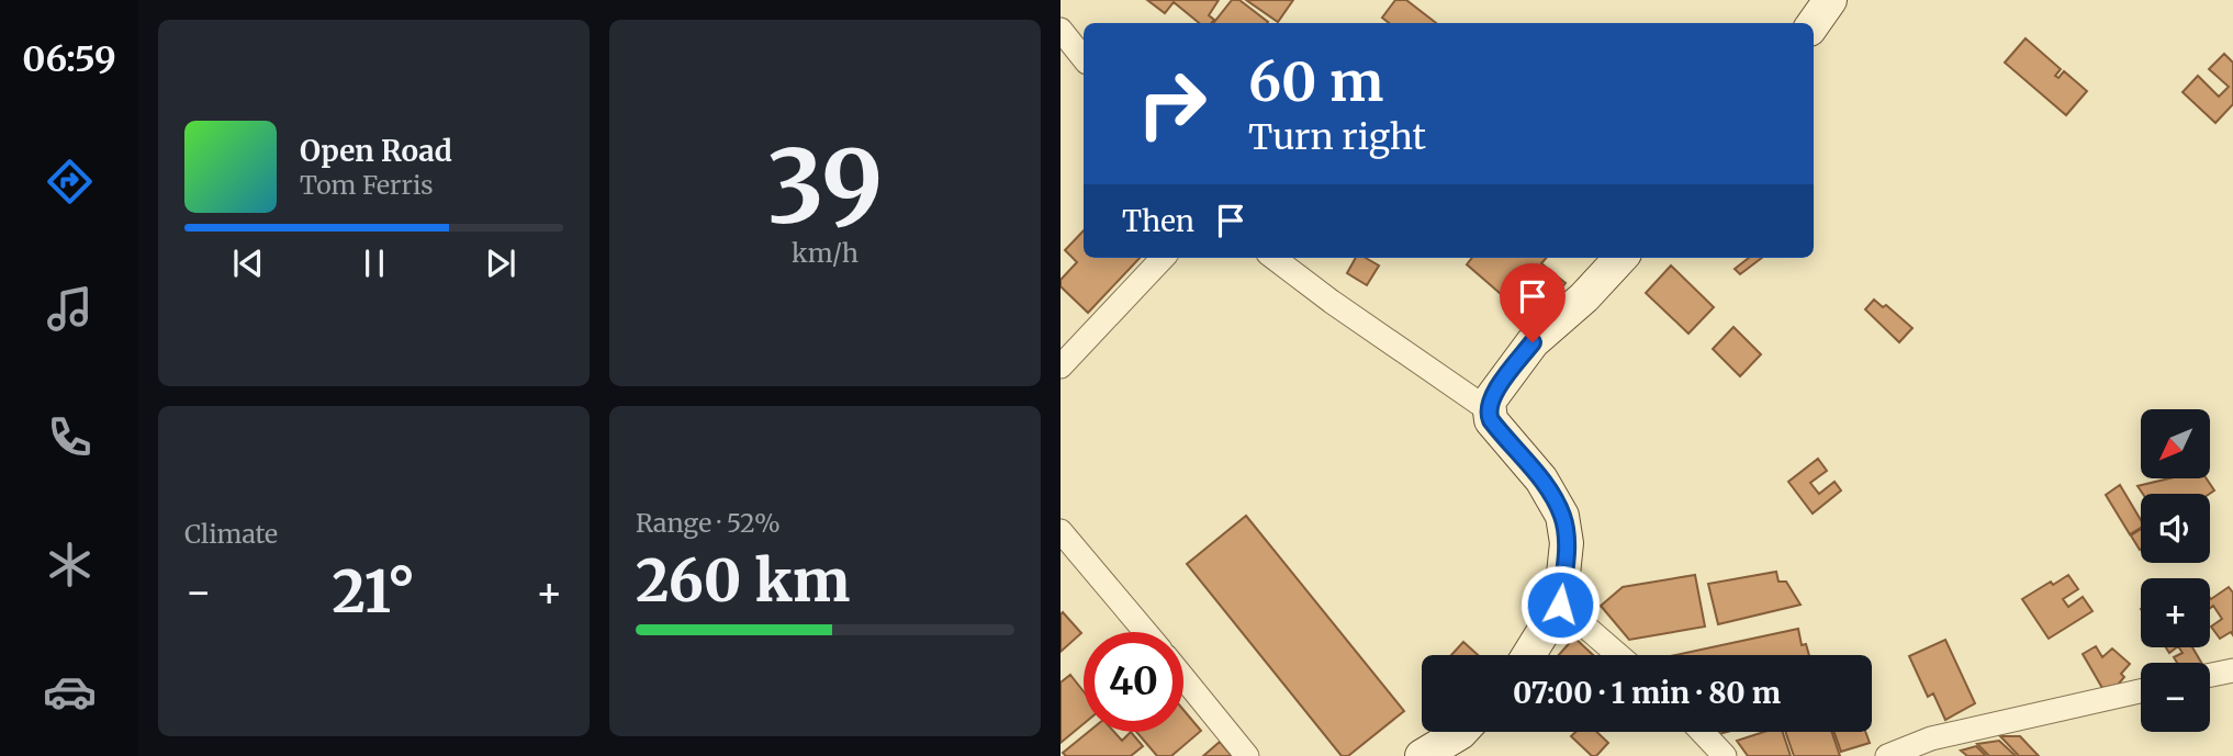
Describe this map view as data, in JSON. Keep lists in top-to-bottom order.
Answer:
{
  "north": "bottom left",
  "page": {
    "tabs": "06:59",
    "tile": [
      ["39", "km/h"],
      "Climate",
      ["Range · 52%", "260 km"]
    ],
    "turn": ["60 m", "Turn right"],
    "song": ["Open Road", "Tom Ferris"],
    "then": "Then",
    "map_buttons": ["+", "−"],
    "heat": ["−", "21°", "+"],
    "limit": "40",
    "trip": "07:00 · 1 min · 80 m"
  }
}
